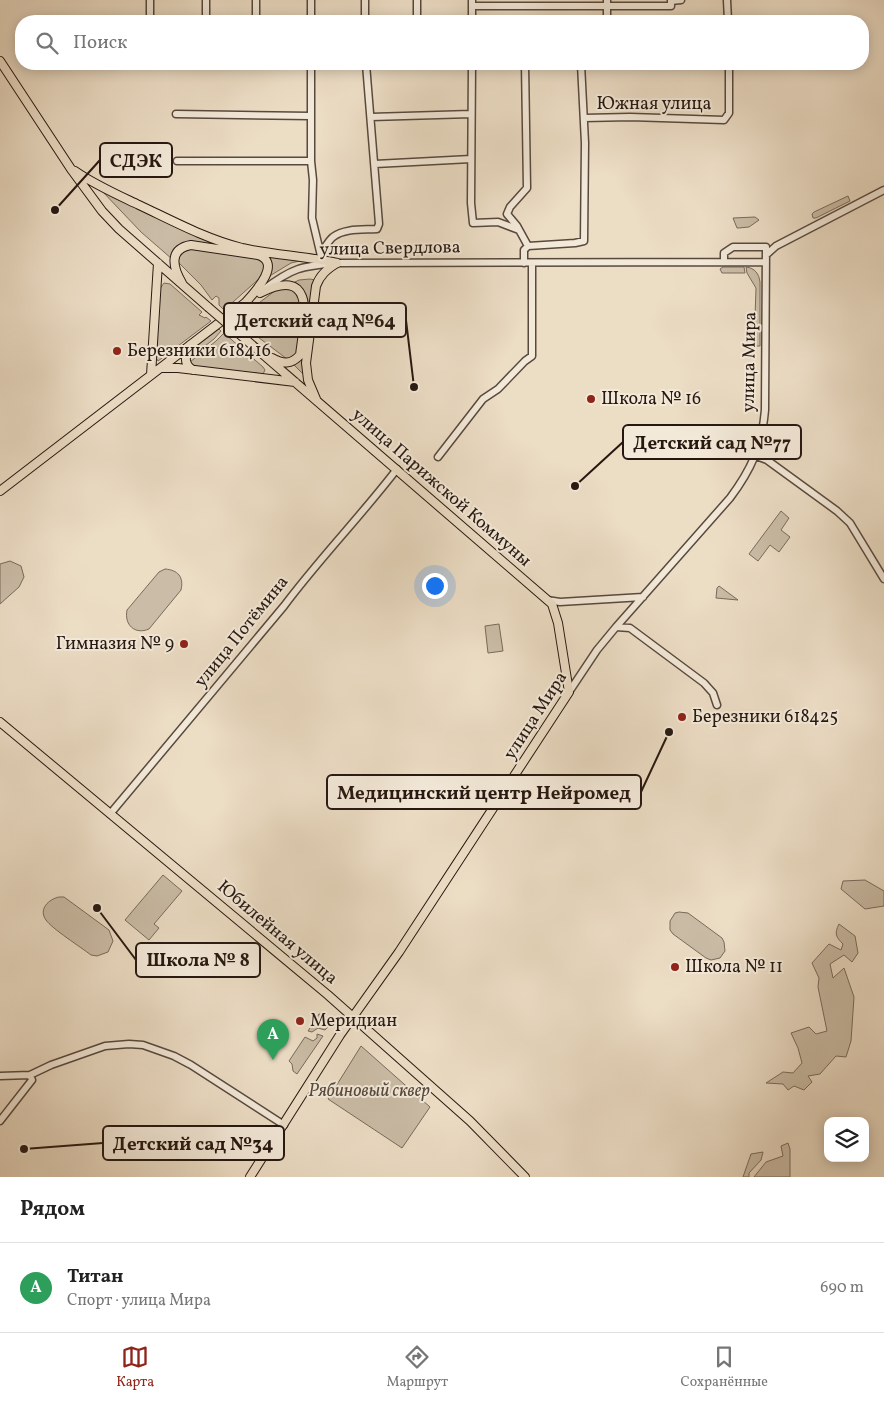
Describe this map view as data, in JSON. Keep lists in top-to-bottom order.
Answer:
{
  "streets": {
    "main road": [
      "улица Свердлова",
      "улица Мира",
      "улица Парижской Коммуны",
      "Юбилейная улица"
    ],
    "street": ["Южная улица", "улица Потёмина"]
  },
  "crossings": [
    ["улица Свердлова", "улица Мира"],
    ["улица Мира", "улица Парижской Коммуны"],
    ["улица Мира", "Юбилейная улица"],
    ["улица Парижской Коммуны", "улица Потёмина"],
    ["улица Потёмина", "Юбилейная улица"]
  ],
  "parks": ["Рябиновый сквер"],
  "places": [
    "СДЭК",
    "Березники 618416",
    "Детский сад №64",
    "Школа № 16",
    "Детский сад №77",
    "Гимназия № 9",
    "Березники 618425",
    "Медицинский центр Нейромед",
    "Школа № 8",
    "Школа № 11",
    "Меридиан",
    "Детский сад №34"
  ],
  "page": {
    "search": "Поиск",
    "pins": "A",
    "heading": "Рядом",
    "list": [
      {
        "mark": "A",
        "name": "Титан",
        "note": "Спорт · улица Мира",
        "value": "690 m"
      }
    ],
    "nav": ["Карта", "Маршрут", "Сохранённые"]
  }
}
